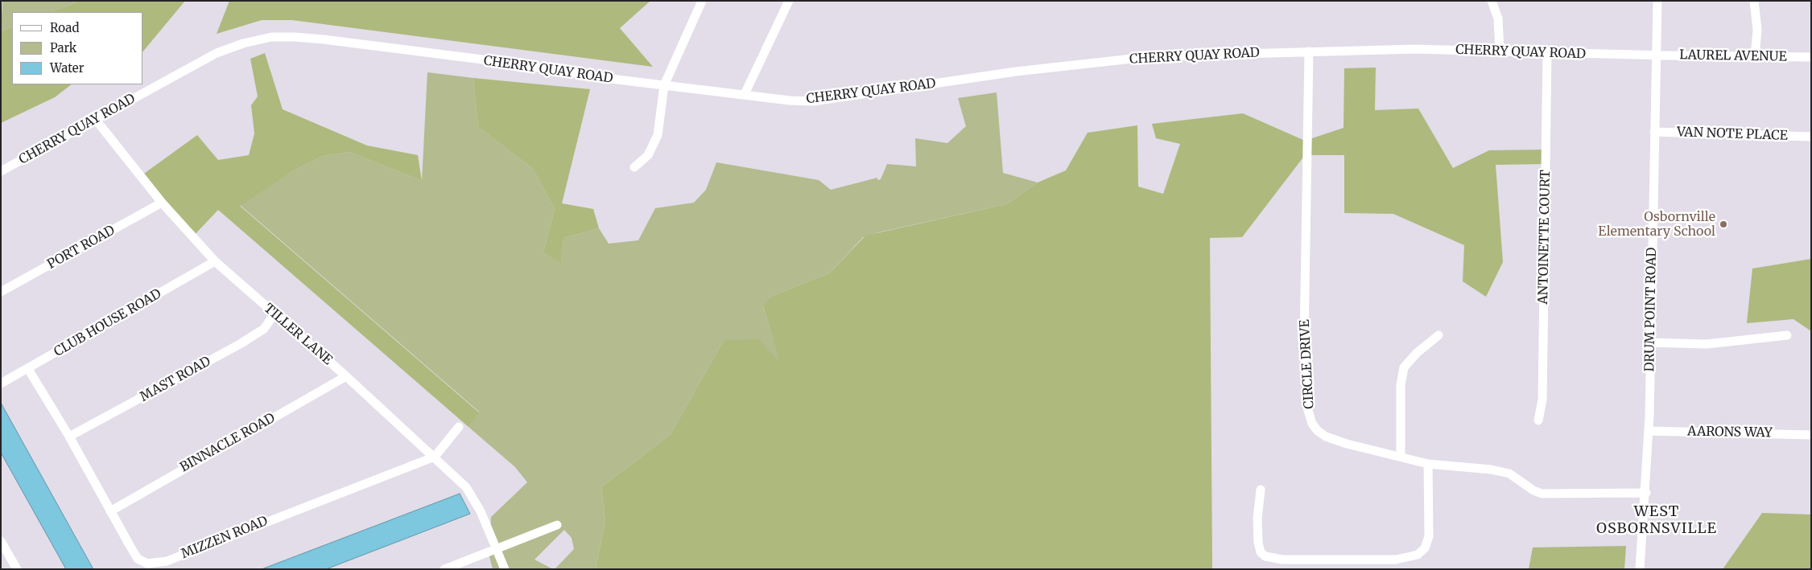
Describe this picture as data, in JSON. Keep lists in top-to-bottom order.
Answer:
{
  "streets": {
    "street": [
      "CHERRY QUAY ROAD",
      "LAUREL AVENUE",
      "VAN NOTE PLACE",
      "ANTOINETTE COURT",
      "PORT ROAD",
      "DRUM POINT ROAD",
      "CLUB HOUSE ROAD",
      "TILLER LANE",
      "CIRCLE DRIVE",
      "MAST ROAD",
      "AARONS WAY",
      "BINNACLE ROAD",
      "MIZZEN ROAD"
    ]
  },
  "crossings": [
    ["CHERRY QUAY ROAD", "LAUREL AVENUE"],
    ["CHERRY QUAY ROAD", "ANTOINETTE COURT"],
    ["CHERRY QUAY ROAD", "DRUM POINT ROAD"],
    ["CHERRY QUAY ROAD", "TILLER LANE"],
    ["CHERRY QUAY ROAD", "CIRCLE DRIVE"],
    ["LAUREL AVENUE", "DRUM POINT ROAD"],
    ["VAN NOTE PLACE", "DRUM POINT ROAD"],
    ["PORT ROAD", "TILLER LANE"],
    ["DRUM POINT ROAD", "CIRCLE DRIVE"],
    ["DRUM POINT ROAD", "AARONS WAY"],
    ["CLUB HOUSE ROAD", "TILLER LANE"],
    ["CLUB HOUSE ROAD", "MIZZEN ROAD"],
    ["TILLER LANE", "MAST ROAD"],
    ["TILLER LANE", "BINNACLE ROAD"],
    ["TILLER LANE", "MIZZEN ROAD"],
    ["MAST ROAD", "MIZZEN ROAD"],
    ["BINNACLE ROAD", "MIZZEN ROAD"]
  ],
  "districts": ["WEST OSBORNSVILLE"],
  "places": ["Osbornville Elementary School"],
  "legend": ["Road", "Park", "Water"]
}
